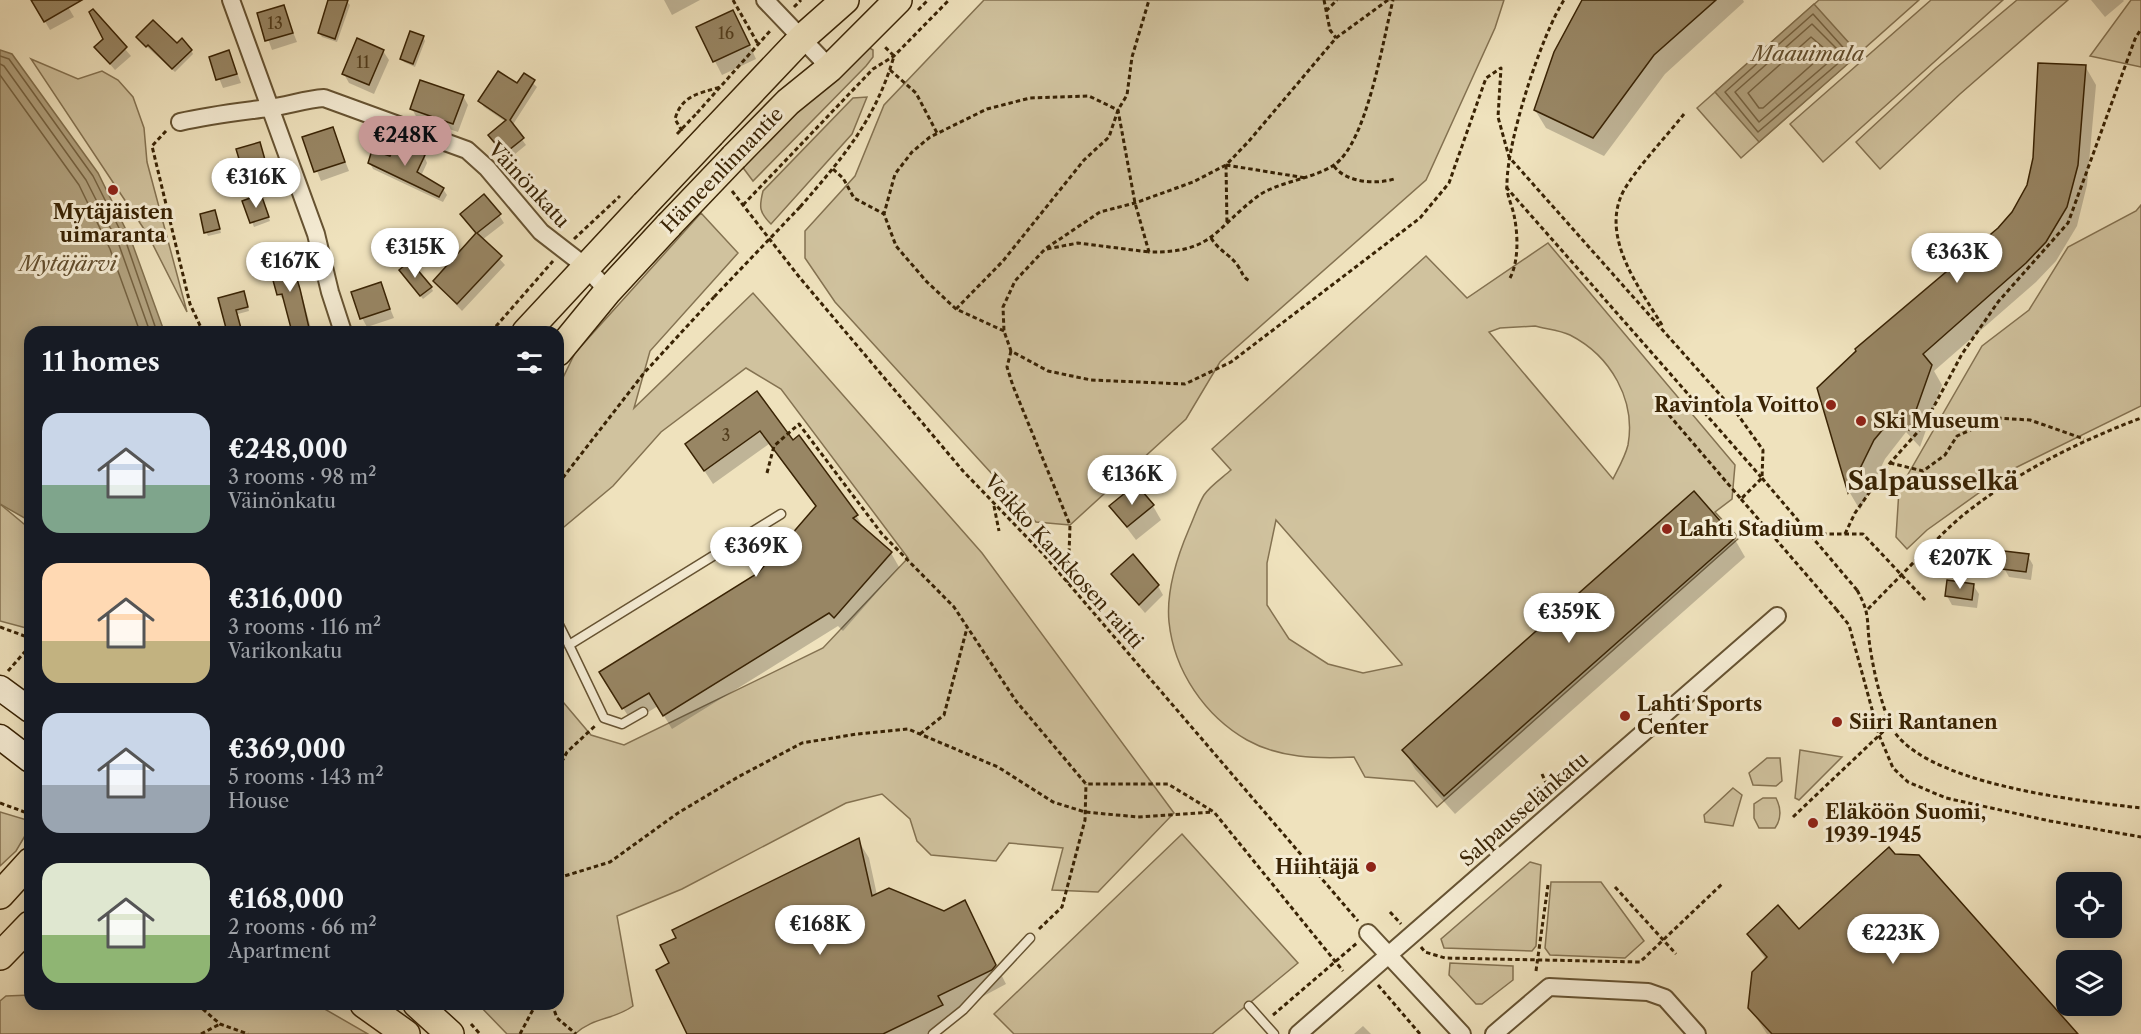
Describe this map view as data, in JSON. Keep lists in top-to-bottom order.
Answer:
{
  "streets": {
    "main road": ["Hämeenlinnantie"],
    "street": ["Väinönkatu", "Salpausselänkatu"],
    "path": ["Veikko Kankkosen raitti"]
  },
  "crossings": [
    ["Hämeenlinnantie", "Väinönkatu"],
    ["Hämeenlinnantie", "Veikko Kankkosen raitti"]
  ],
  "districts": ["Salpausselkä"],
  "water": ["Maauimala", "Mytäjärvi"],
  "places": [
    "Mytäjäisten uimaranta",
    "Ravintola Voitto",
    "Ski Museum",
    "Lahti Stadium",
    "Lahti Sports Center",
    "Siiri Rantanen",
    "Eläköön Suomi, 1939-1945",
    "Hiihtäjä"
  ],
  "house_numbers": [
    "13",
    "16",
    "11",
    "3"
  ],
  "page": {
    "price": [
      "€248K",
      "€316K",
      "€315K",
      "€363K",
      "€167K",
      "€136K",
      "€369K",
      "€207K",
      "€359K",
      "€168K",
      "€223K"
    ],
    "heading": "11 homes",
    "list": [
      {
        "name": "€248,000",
        "note": "3 rooms · 98 m² · Väinönkatu"
      },
      {
        "name": "€316,000",
        "note": "3 rooms · 116 m² · Varikonkatu"
      },
      {
        "name": "€369,000",
        "note": "5 rooms · 143 m² · House"
      },
      {
        "name": "€168,000",
        "note": "2 rooms · 66 m² · Apartment"
      }
    ]
  }
}
